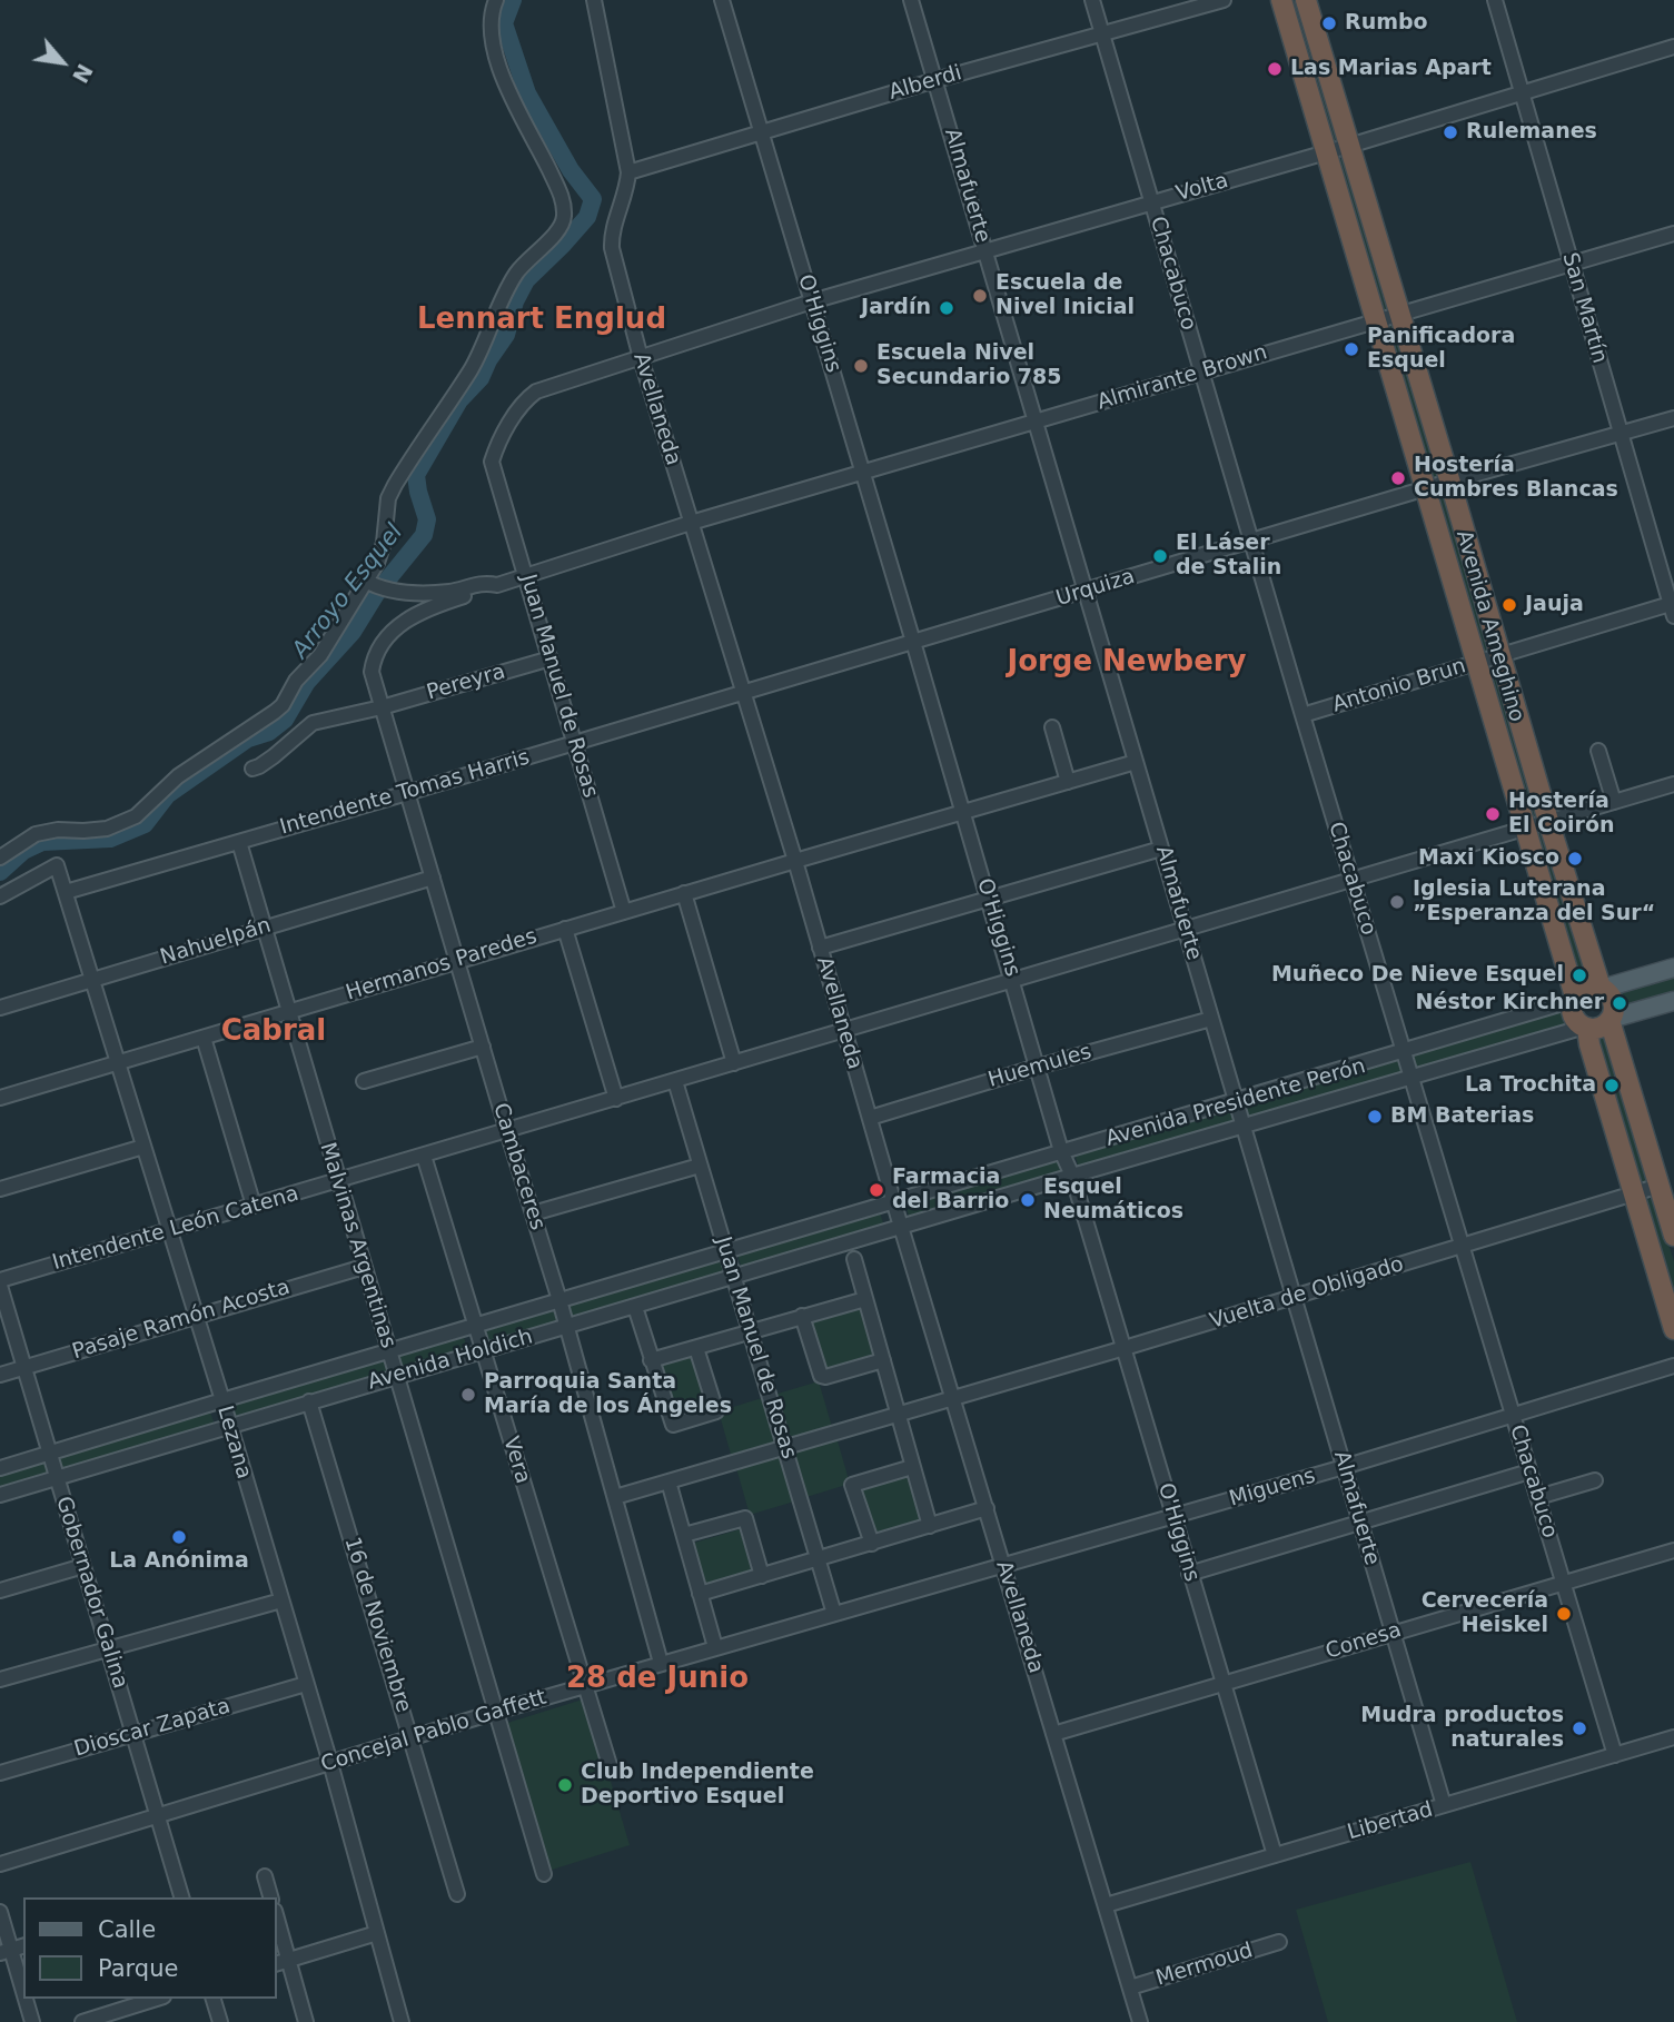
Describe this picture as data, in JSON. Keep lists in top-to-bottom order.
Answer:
{
  "streets": {
    "highway": ["Avenida Ameghino"],
    "street": [
      "Alberdi",
      "Almafuerte",
      "Volta",
      "Chacabuco",
      "San Martín",
      "O'Higgins",
      "Almirante Brown",
      "Avellaneda",
      "Urquiza",
      "Pereyra",
      "Juan Manuel de Rosas",
      "Antonio Brun",
      "Intendente Tomas Harris",
      "Nahuelpán",
      "Hermanos Paredes",
      "Huemules",
      "Avenida Presidente Perón",
      "Cambaceres",
      "Intendente León Catena",
      "Malvinas Argentinas",
      "Vuelta de Obligado",
      "Pasaje Ramón Acosta",
      "Avenida Holdich",
      "Lezana",
      "Vera",
      "Miguens",
      "Gobernador Galina",
      "16 de Noviembre",
      "Conesa",
      "Dioscar Zapata",
      "Concejal Pablo Gaffett",
      "Libertad",
      "Mermoud"
    ]
  },
  "crossings": [
    ["Alberdi", "Almafuerte"],
    ["Alberdi", "Chacabuco"],
    ["Alberdi", "O'Higgins"],
    ["Alberdi", "Avellaneda"],
    ["Almafuerte", "Volta"],
    ["Almafuerte", "Almirante Brown"],
    ["Almafuerte", "Urquiza"],
    ["Almafuerte", "Huemules"],
    ["Almafuerte", "Avenida Presidente Perón"],
    ["Almafuerte", "Intendente León Catena"],
    ["Almafuerte", "Vuelta de Obligado"],
    ["Almafuerte", "Miguens"],
    ["Almafuerte", "Conesa"],
    ["Almafuerte", "Libertad"],
    ["Volta", "Chacabuco"],
    ["Volta", "San Martín"],
    ["Volta", "O'Higgins"],
    ["Volta", "Avellaneda"],
    ["Volta", "Avenida Ameghino"],
    ["Volta", "Juan Manuel de Rosas"],
    ["Chacabuco", "Almirante Brown"],
    ["Chacabuco", "Urquiza"],
    ["Chacabuco", "Antonio Brun"],
    ["Chacabuco", "Avenida Presidente Perón"],
    ["Chacabuco", "Intendente León Catena"],
    ["Chacabuco", "Vuelta de Obligado"],
    ["Chacabuco", "Miguens"],
    ["Chacabuco", "Conesa"],
    ["Chacabuco", "Libertad"],
    ["San Martín", "Almirante Brown"],
    ["San Martín", "Urquiza"],
    ["San Martín", "Antonio Brun"],
    ["O'Higgins", "Almirante Brown"],
    ["O'Higgins", "Urquiza"],
    ["O'Higgins", "Huemules"],
    ["O'Higgins", "Avenida Presidente Perón"],
    ["O'Higgins", "Intendente León Catena"],
    ["O'Higgins", "Vuelta de Obligado"],
    ["O'Higgins", "Miguens"],
    ["O'Higgins", "Conesa"],
    ["O'Higgins", "Libertad"],
    ["Almirante Brown", "Avellaneda"],
    ["Almirante Brown", "Avenida Ameghino"],
    ["Almirante Brown", "Juan Manuel de Rosas"],
    ["Almirante Brown", "Cambaceres"],
    ["Avellaneda", "Urquiza"],
    ["Avellaneda", "Intendente Tomas Harris"],
    ["Avellaneda", "Hermanos Paredes"],
    ["Avellaneda", "Huemules"],
    ["Avellaneda", "Avenida Presidente Perón"],
    ["Avellaneda", "Intendente León Catena"],
    ["Avellaneda", "Vuelta de Obligado"],
    ["Avellaneda", "Avenida Holdich"],
    ["Avellaneda", "Miguens"],
    ["Avellaneda", "Conesa"],
    ["Avellaneda", "Concejal Pablo Gaffett"],
    ["Avellaneda", "Libertad"],
    ["Avellaneda", "Mermoud"],
    ["Urquiza", "Avenida Ameghino"],
    ["Urquiza", "Intendente Tomas Harris"],
    ["Avenida Ameghino", "Antonio Brun"],
    ["Avenida Ameghino", "Avenida Presidente Perón"],
    ["Avenida Ameghino", "Intendente León Catena"],
    ["Pereyra", "Juan Manuel de Rosas"],
    ["Pereyra", "Cambaceres"],
    ["Juan Manuel de Rosas", "Intendente Tomas Harris"],
    ["Juan Manuel de Rosas", "Hermanos Paredes"],
    ["Juan Manuel de Rosas", "Intendente León Catena"],
    ["Juan Manuel de Rosas", "Vuelta de Obligado"],
    ["Juan Manuel de Rosas", "Avenida Holdich"],
    ["Juan Manuel de Rosas", "Concejal Pablo Gaffett"],
    ["Intendente Tomas Harris", "Cambaceres"],
    ["Intendente Tomas Harris", "Malvinas Argentinas"],
    ["Intendente Tomas Harris", "Lezana"],
    ["Nahuelpán", "Cambaceres"],
    ["Nahuelpán", "Malvinas Argentinas"],
    ["Nahuelpán", "Lezana"],
    ["Hermanos Paredes", "Cambaceres"],
    ["Hermanos Paredes", "Malvinas Argentinas"],
    ["Hermanos Paredes", "Lezana"],
    ["Avenida Presidente Perón", "Avenida Holdich"],
    ["Cambaceres", "Intendente León Catena"],
    ["Cambaceres", "Vuelta de Obligado"],
    ["Cambaceres", "Avenida Holdich"],
    ["Cambaceres", "Concejal Pablo Gaffett"],
    ["Intendente León Catena", "Malvinas Argentinas"],
    ["Intendente León Catena", "Lezana"],
    ["Intendente León Catena", "Vera"],
    ["Intendente León Catena", "Gobernador Galina"],
    ["Malvinas Argentinas", "Pasaje Ramón Acosta"],
    ["Malvinas Argentinas", "Avenida Holdich"],
    ["Malvinas Argentinas", "Concejal Pablo Gaffett"],
    ["Pasaje Ramón Acosta", "Lezana"],
    ["Pasaje Ramón Acosta", "Gobernador Galina"],
    ["Avenida Holdich", "Lezana"],
    ["Avenida Holdich", "Vera"],
    ["Avenida Holdich", "Gobernador Galina"],
    ["Avenida Holdich", "16 de Noviembre"],
    ["Lezana", "Dioscar Zapata"],
    ["Lezana", "Concejal Pablo Gaffett"],
    ["Vera", "Concejal Pablo Gaffett"],
    ["Miguens", "Concejal Pablo Gaffett"],
    ["Gobernador Galina", "Dioscar Zapata"],
    ["Gobernador Galina", "Concejal Pablo Gaffett"],
    ["16 de Noviembre", "Concejal Pablo Gaffett"]
  ],
  "districts": [
    "Lennart Englud",
    "Jorge Newbery",
    "Cabral",
    "28 de Junio"
  ],
  "water": ["Arroyo Esquel"],
  "places": [
    "Rumbo",
    "Las Marias Apart",
    "Rulemanes",
    "Escuela de Nivel Inicial",
    "Jardín",
    "Panificadora Esquel",
    "Escuela Nivel Secundario 785",
    "Hostería Cumbres Blancas",
    "El Láser de Stalin",
    "Jauja",
    "Hostería El Coirón",
    "Maxi Kiosco",
    "Iglesia Luterana ”Esperanza del Sur“",
    "Muñeco De Nieve Esquel",
    "Néstor Kirchner",
    "La Trochita",
    "BM Baterias",
    "Farmacia del Barrio",
    "Esquel Neumáticos",
    "Parroquia Santa María de los Ángeles",
    "La Anónima",
    "Cervecería Heiskel",
    "Mudra productos naturales",
    "Club Independiente Deportivo Esquel"
  ],
  "legend": ["Calle", "Parque"],
  "north": "bottom right"
}
